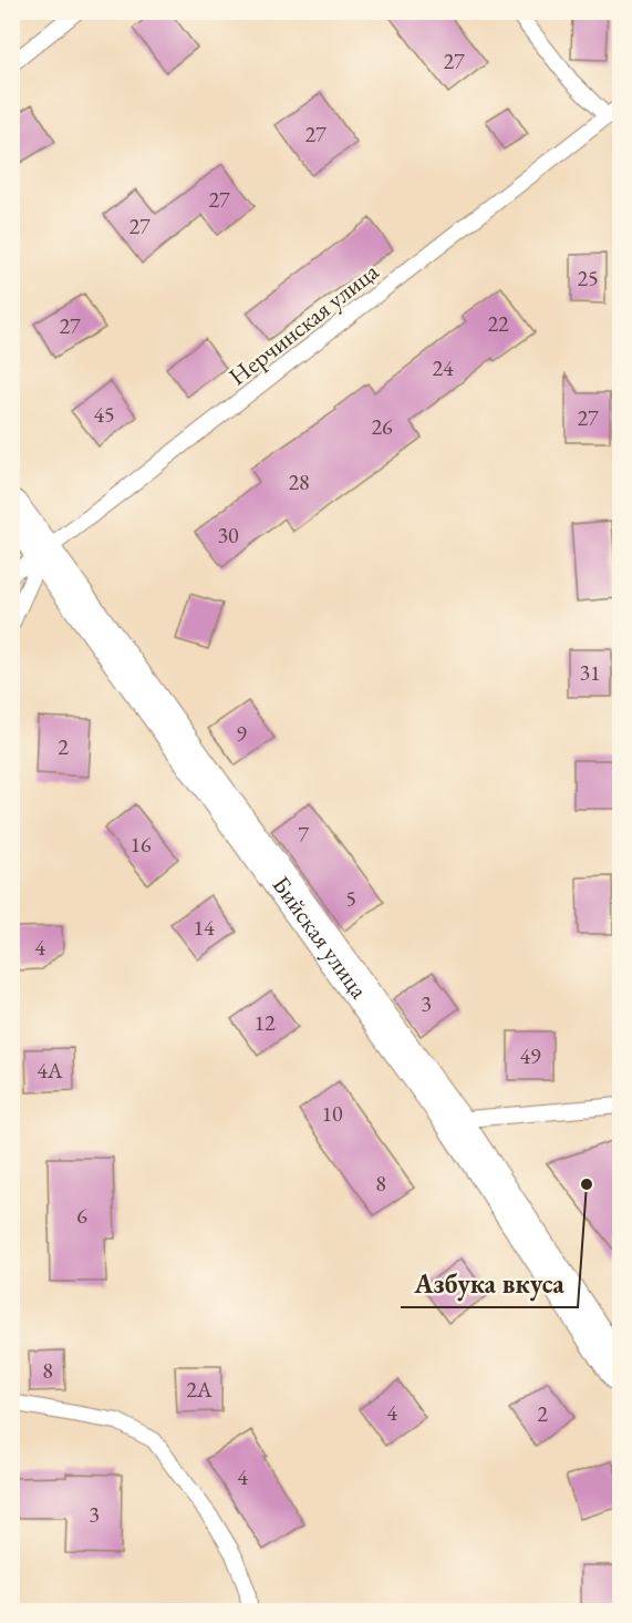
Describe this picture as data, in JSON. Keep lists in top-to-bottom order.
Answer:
{
  "streets": {
    "street": ["Бийская улица"],
    "lane": ["Нерчинская улица"]
  },
  "crossings": [
    ["Нерчинская улица", "Бийская улица"]
  ],
  "places": ["Азбука вкуса"],
  "house_numbers": [
    "27",
    "27",
    "27",
    "27",
    "25",
    "22",
    "27",
    "24",
    "45",
    "27",
    "26",
    "28",
    "30",
    "31",
    "9",
    "2",
    "7",
    "16",
    "5",
    "14",
    "4",
    "3",
    "12",
    "49",
    "4А",
    "10",
    "8",
    "6",
    "8",
    "2А",
    "4",
    "2",
    "4",
    "3"
  ]
}
